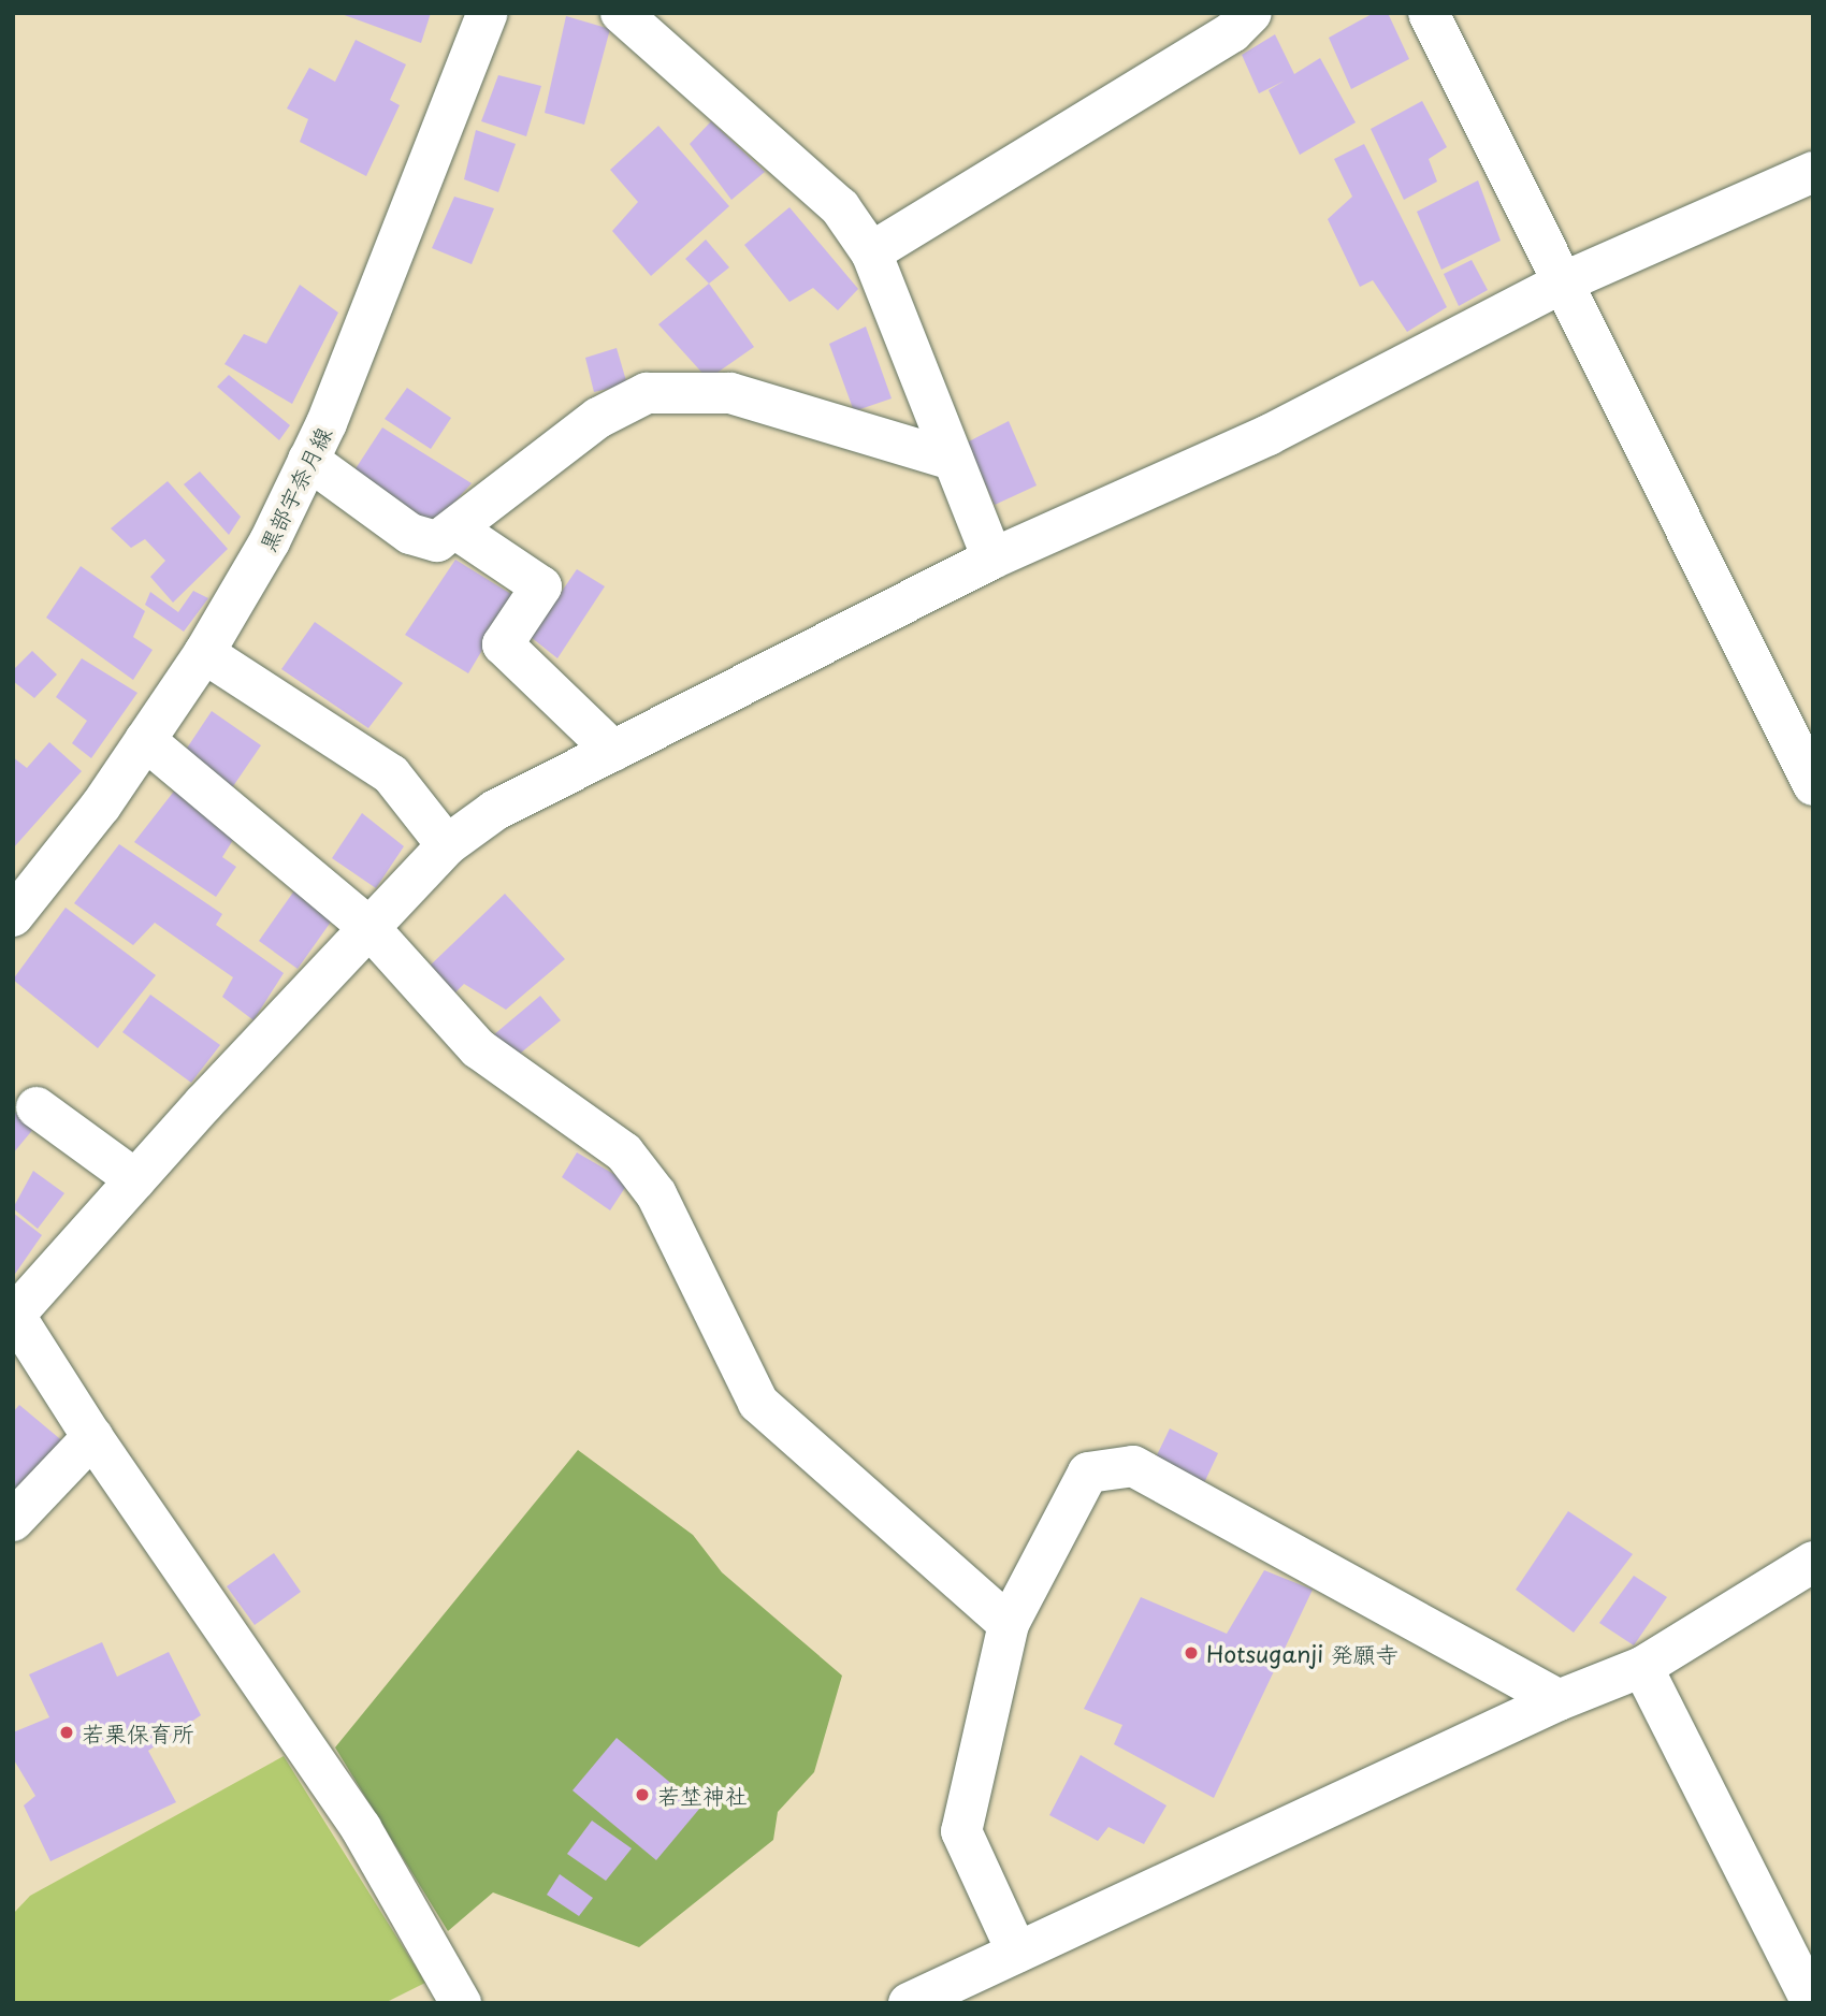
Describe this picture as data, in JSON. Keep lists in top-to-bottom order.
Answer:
{
  "streets": {
    "street": ["黒部宇奈月線"]
  },
  "places": ["Hotsuganji 発願寺", "若栗保育所", "若埜神社"]
}
